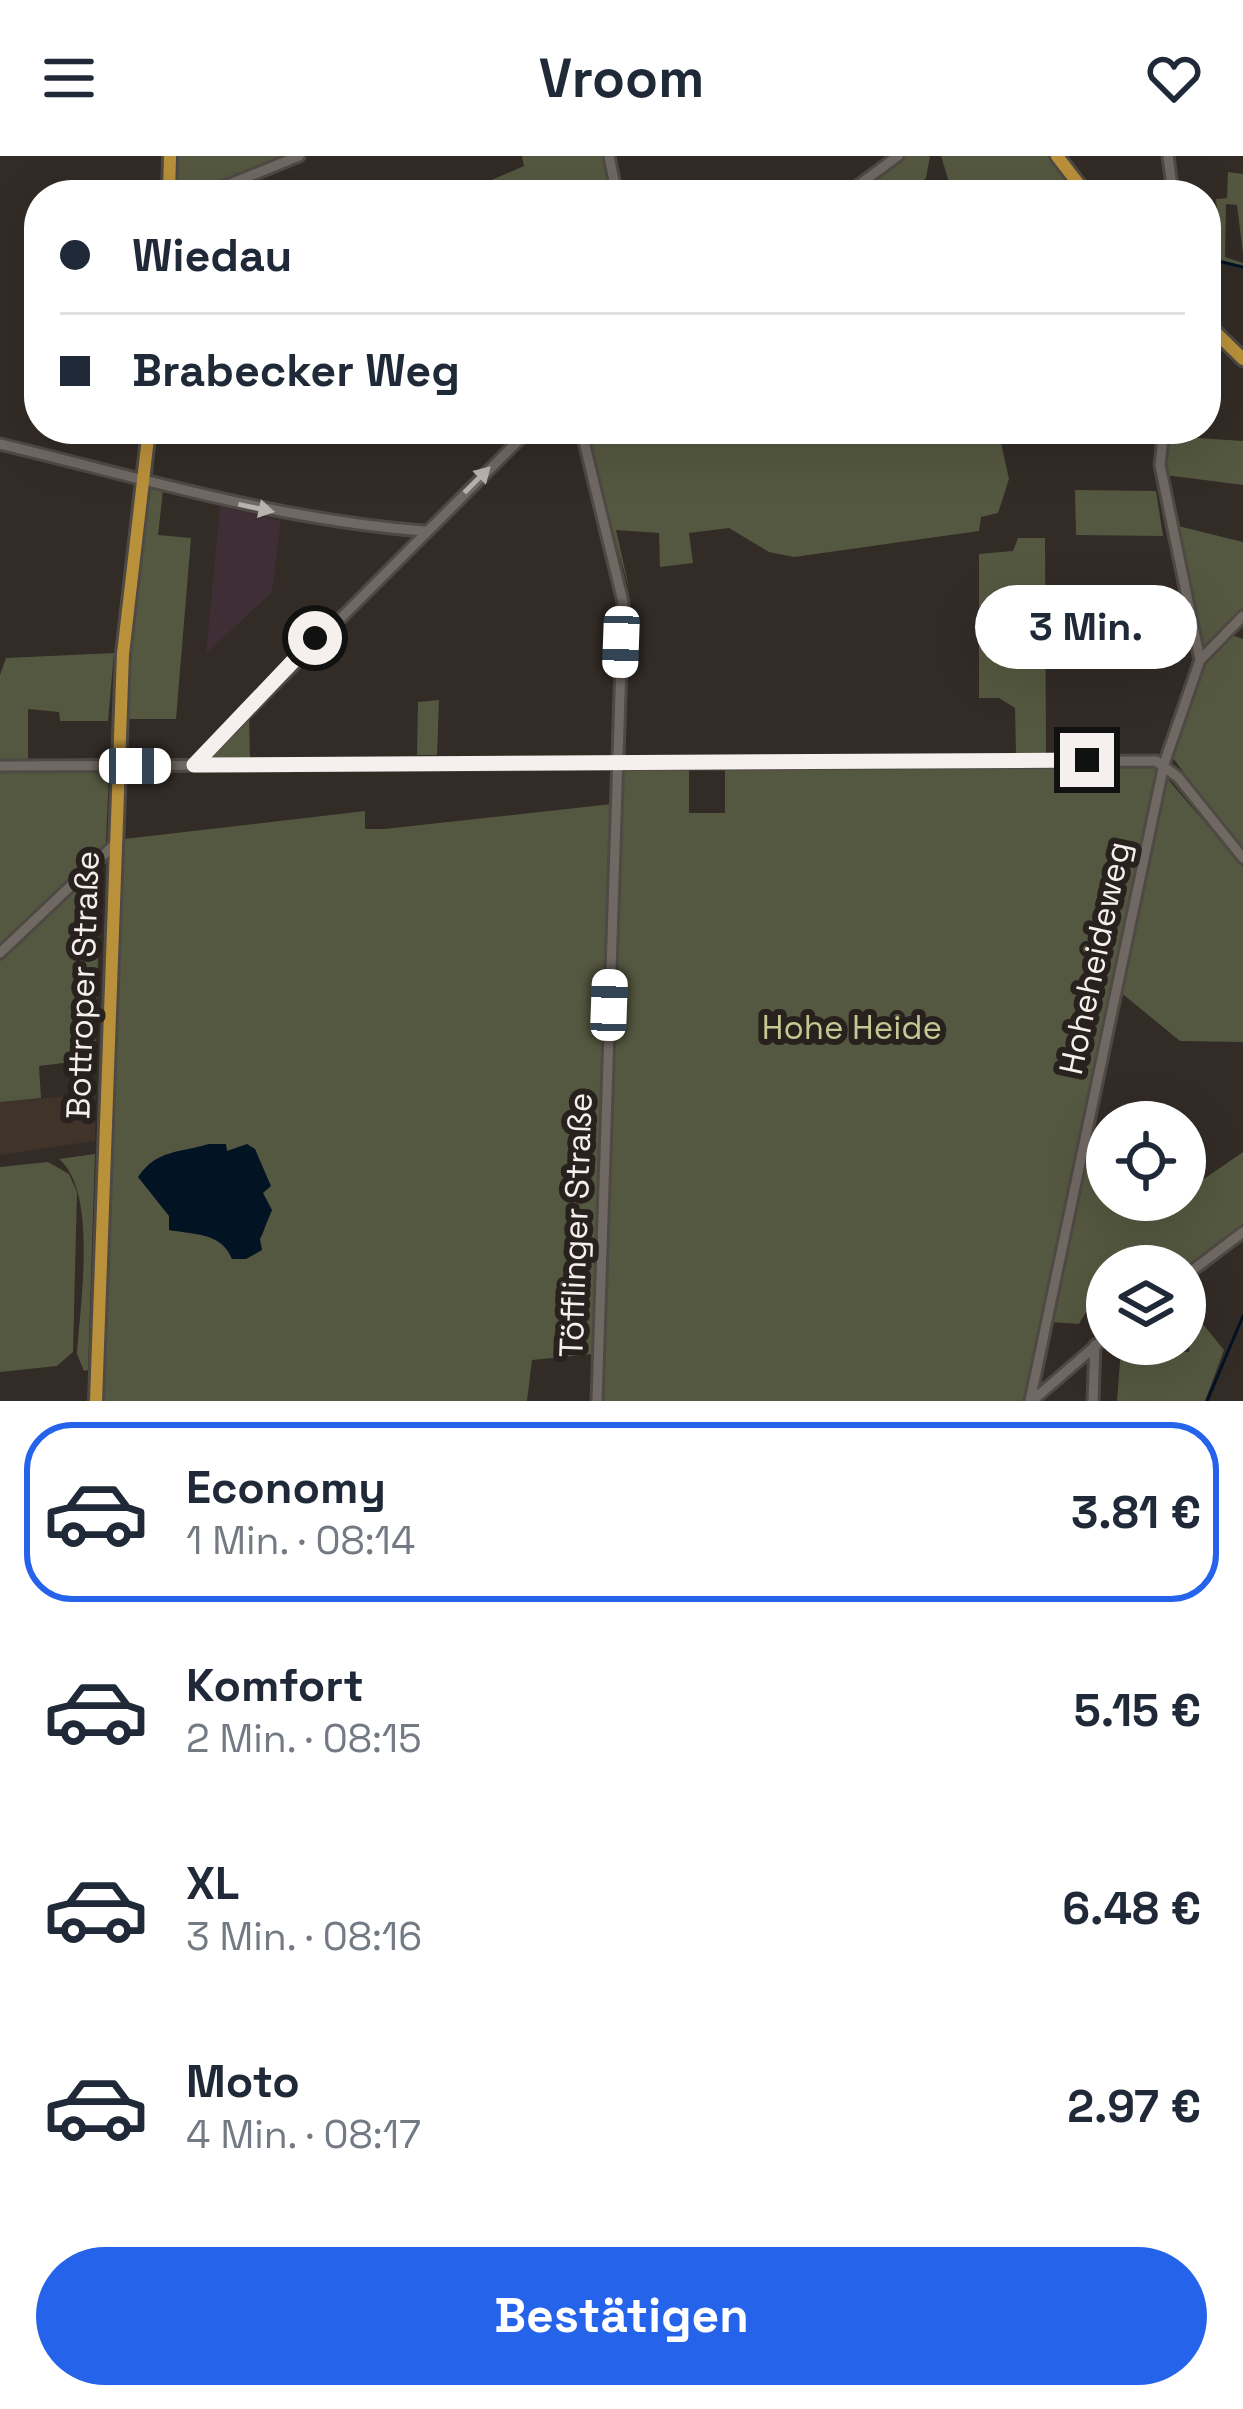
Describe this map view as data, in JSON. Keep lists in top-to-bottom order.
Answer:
{
  "streets": {
    "main road": ["Bottroper Straße"],
    "street": ["Hoheheideweg", "Töfflinger Straße"]
  },
  "parks": ["Hohe Heide"],
  "page": {
    "header": "Vroom",
    "banner": ["Wiedau", "Brabecker Weg"],
    "bubble": "3 Min.",
    "list": [
      {
        "name": "Economy",
        "note": "1 Min. · 08:14",
        "value": "3.81 €"
      },
      {
        "name": "Komfort",
        "note": "2 Min. · 08:15",
        "value": "5.15 €"
      },
      {
        "name": "XL",
        "note": "3 Min. · 08:16",
        "value": "6.48 €"
      },
      {
        "name": "Moto",
        "note": "4 Min. · 08:17",
        "value": "2.97 €"
      }
    ],
    "buttons": "Bestätigen"
  }
}
